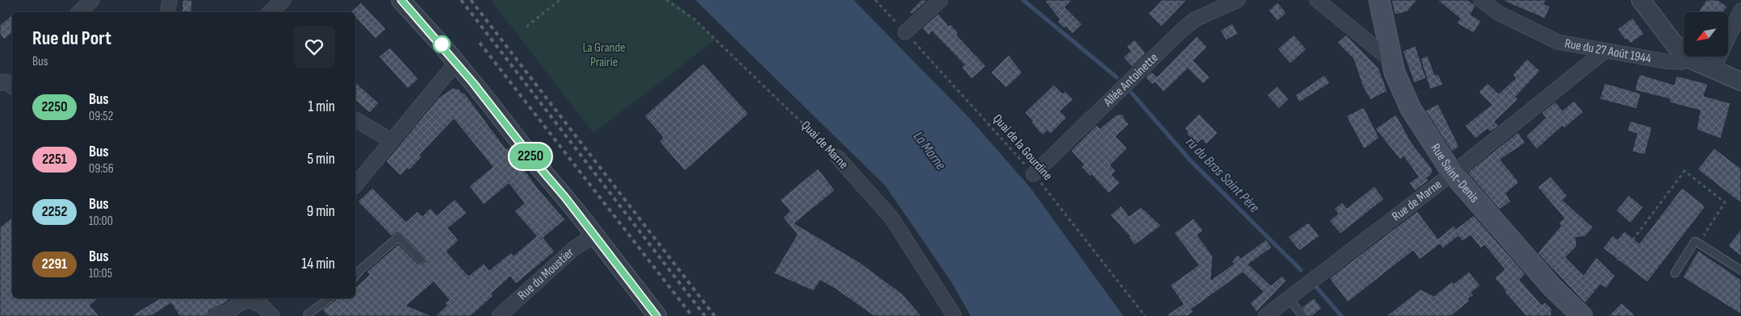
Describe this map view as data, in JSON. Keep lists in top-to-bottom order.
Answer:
{
  "streets": {
    "main road": ["Rue Saint-Denis"],
    "street": [
      "Rue du 27 Août 1944",
      "Allée Antoinette",
      "Quai de Marne",
      "Rue de Marne",
      "Rue du Moustier"
    ],
    "path": ["Quai de la Gourdine"]
  },
  "crossings": [
    ["Rue du 27 Août 1944", "Rue de Marne"],
    ["Allée Antoinette", "Quai de la Gourdine"],
    ["Rue Saint-Denis", "Rue de Marne"]
  ],
  "water": ["La Marne", "ru du Bras Saint Père"],
  "parks": ["La Grande Prairie"],
  "lines": ["bus line 2250"],
  "north": "bottom left",
  "page": {
    "on_map": "2250",
    "heading": ["Rue du Port", "Bus"],
    "list": [
      {
        "mark": "2250",
        "name": "Bus",
        "note": "09:52",
        "value": "1 min"
      },
      {
        "mark": "2251",
        "name": "Bus",
        "note": "09:56",
        "value": "5 min"
      },
      {
        "mark": "2252",
        "name": "Bus",
        "note": "10:00",
        "value": "9 min"
      },
      {
        "mark": "2291",
        "name": "Bus",
        "note": "10:05",
        "value": "14 min"
      }
    ]
  }
}
